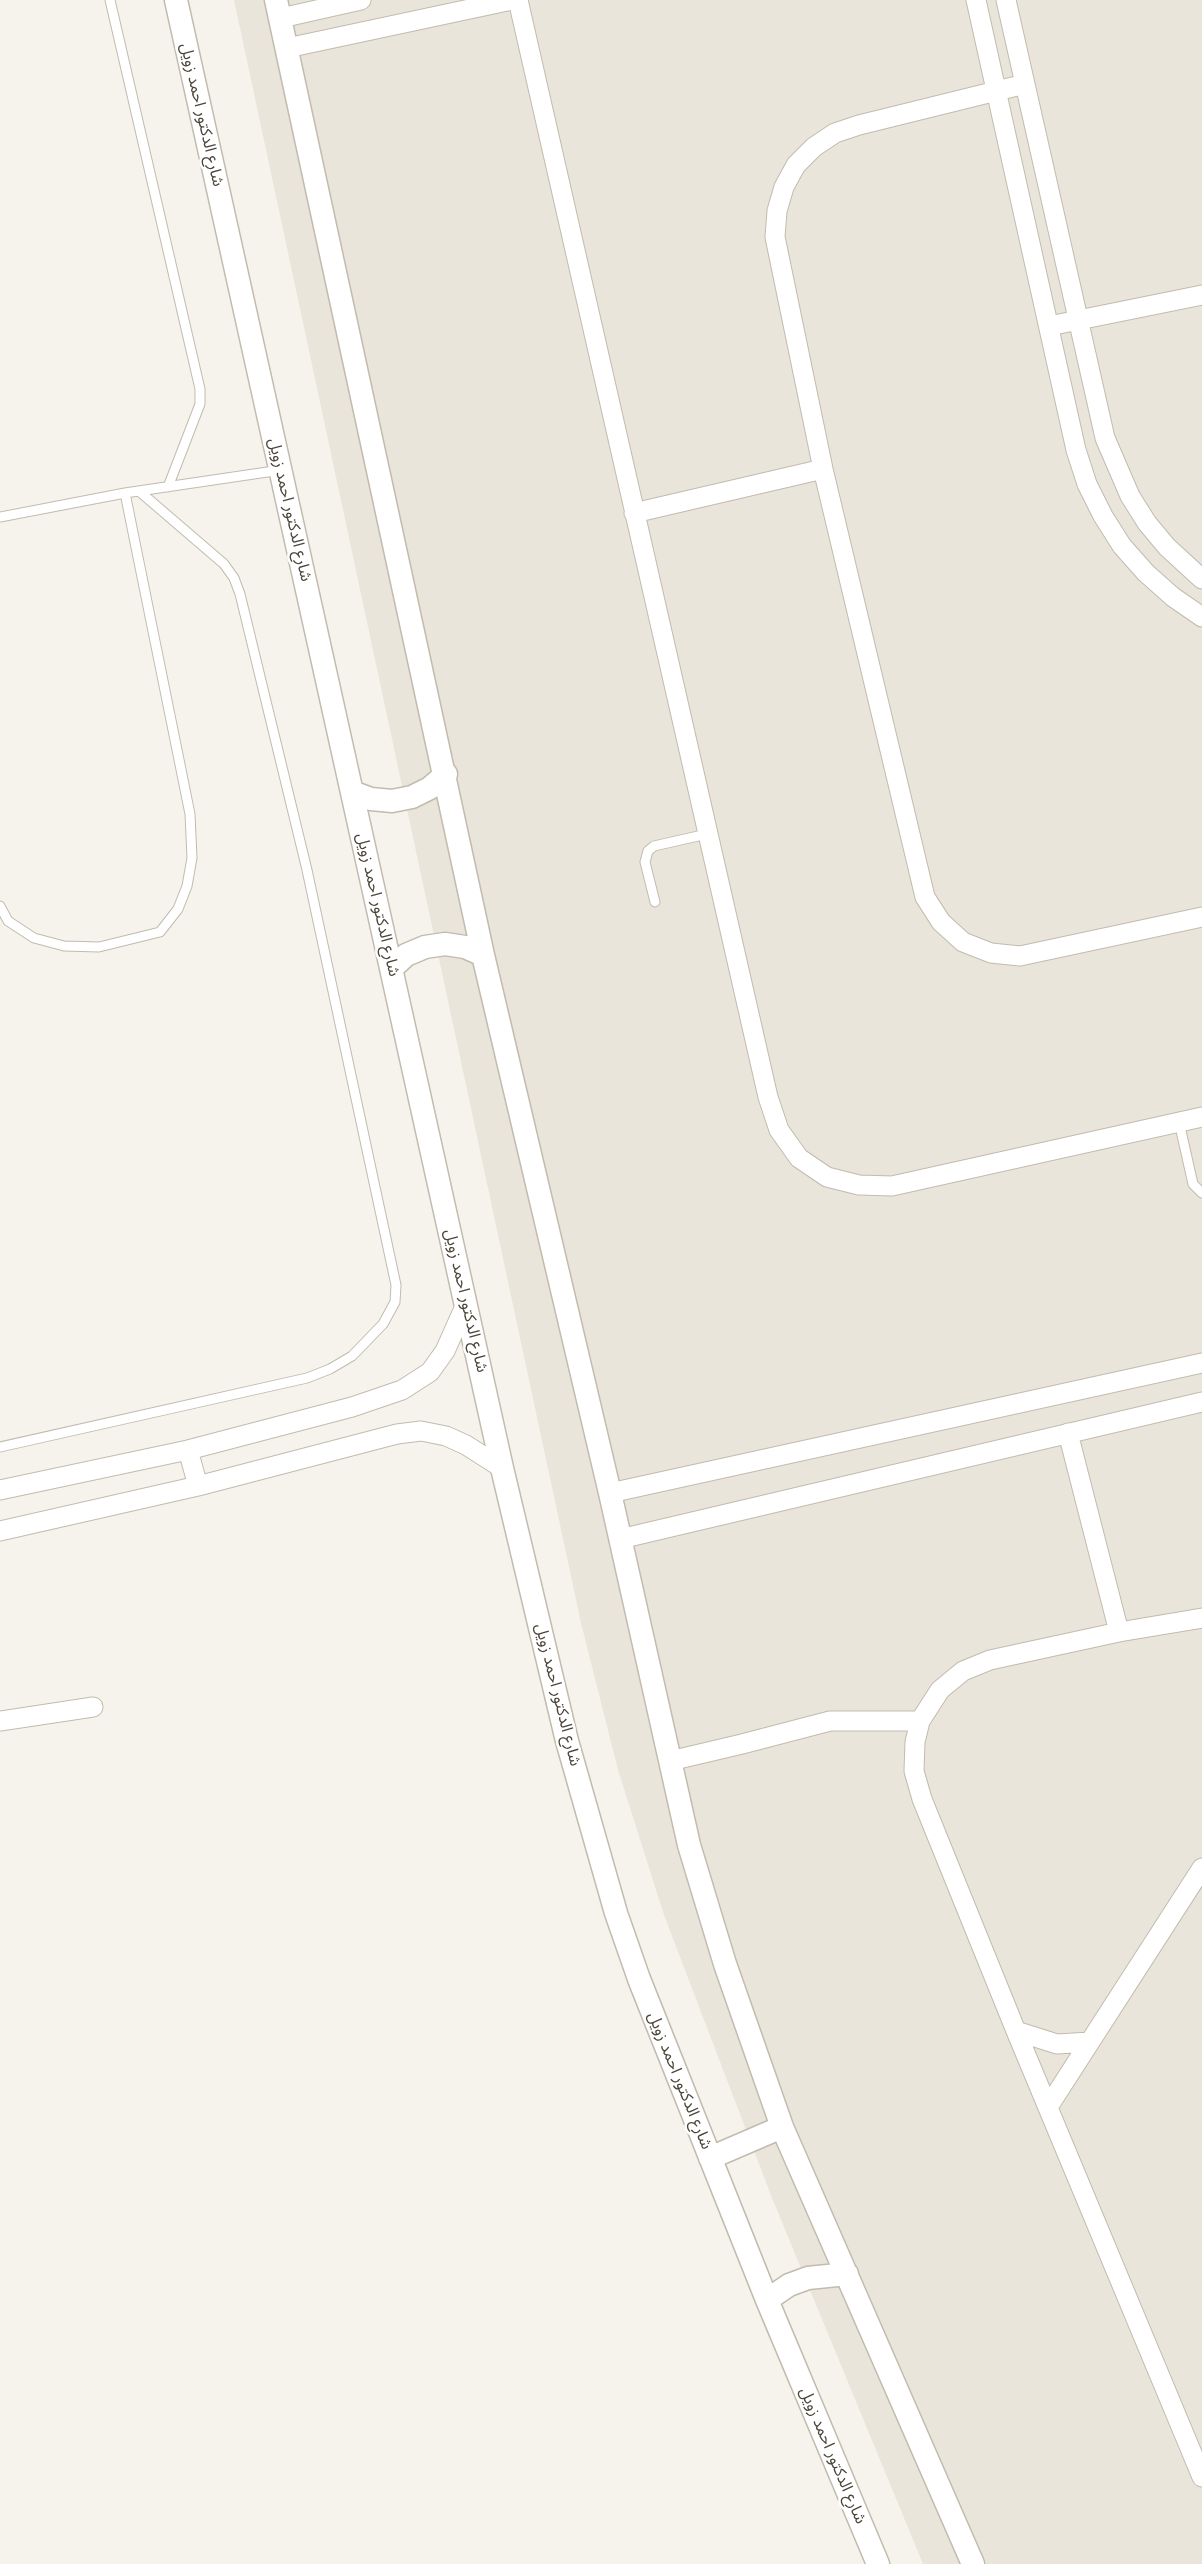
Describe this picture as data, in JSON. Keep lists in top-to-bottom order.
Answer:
{
  "streets": {
    "street": ["شارع الدكتور احمد زويل"]
  }
}
